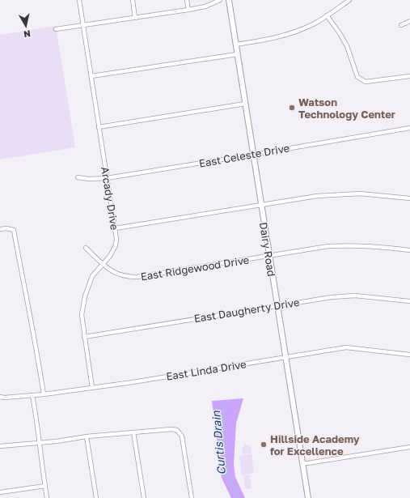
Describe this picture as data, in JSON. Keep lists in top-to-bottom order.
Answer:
{
  "streets": {
    "street": [
      "East Celeste Drive",
      "Arcady Drive",
      "Dairy Road",
      "East Ridgewood Drive",
      "East Daugherty Drive",
      "East Linda Drive"
    ]
  },
  "crossings": [
    ["East Celeste Drive", "Arcady Drive"],
    ["East Celeste Drive", "Dairy Road"],
    ["Arcady Drive", "East Ridgewood Drive"],
    ["Arcady Drive", "East Daugherty Drive"],
    ["Arcady Drive", "East Linda Drive"],
    ["Dairy Road", "East Ridgewood Drive"],
    ["Dairy Road", "East Daugherty Drive"],
    ["Dairy Road", "East Linda Drive"]
  ],
  "water": ["Curtis Drain"],
  "places": ["Watson Technology Center", "Hillside Academy for Excellence"],
  "north": "bottom"
}
